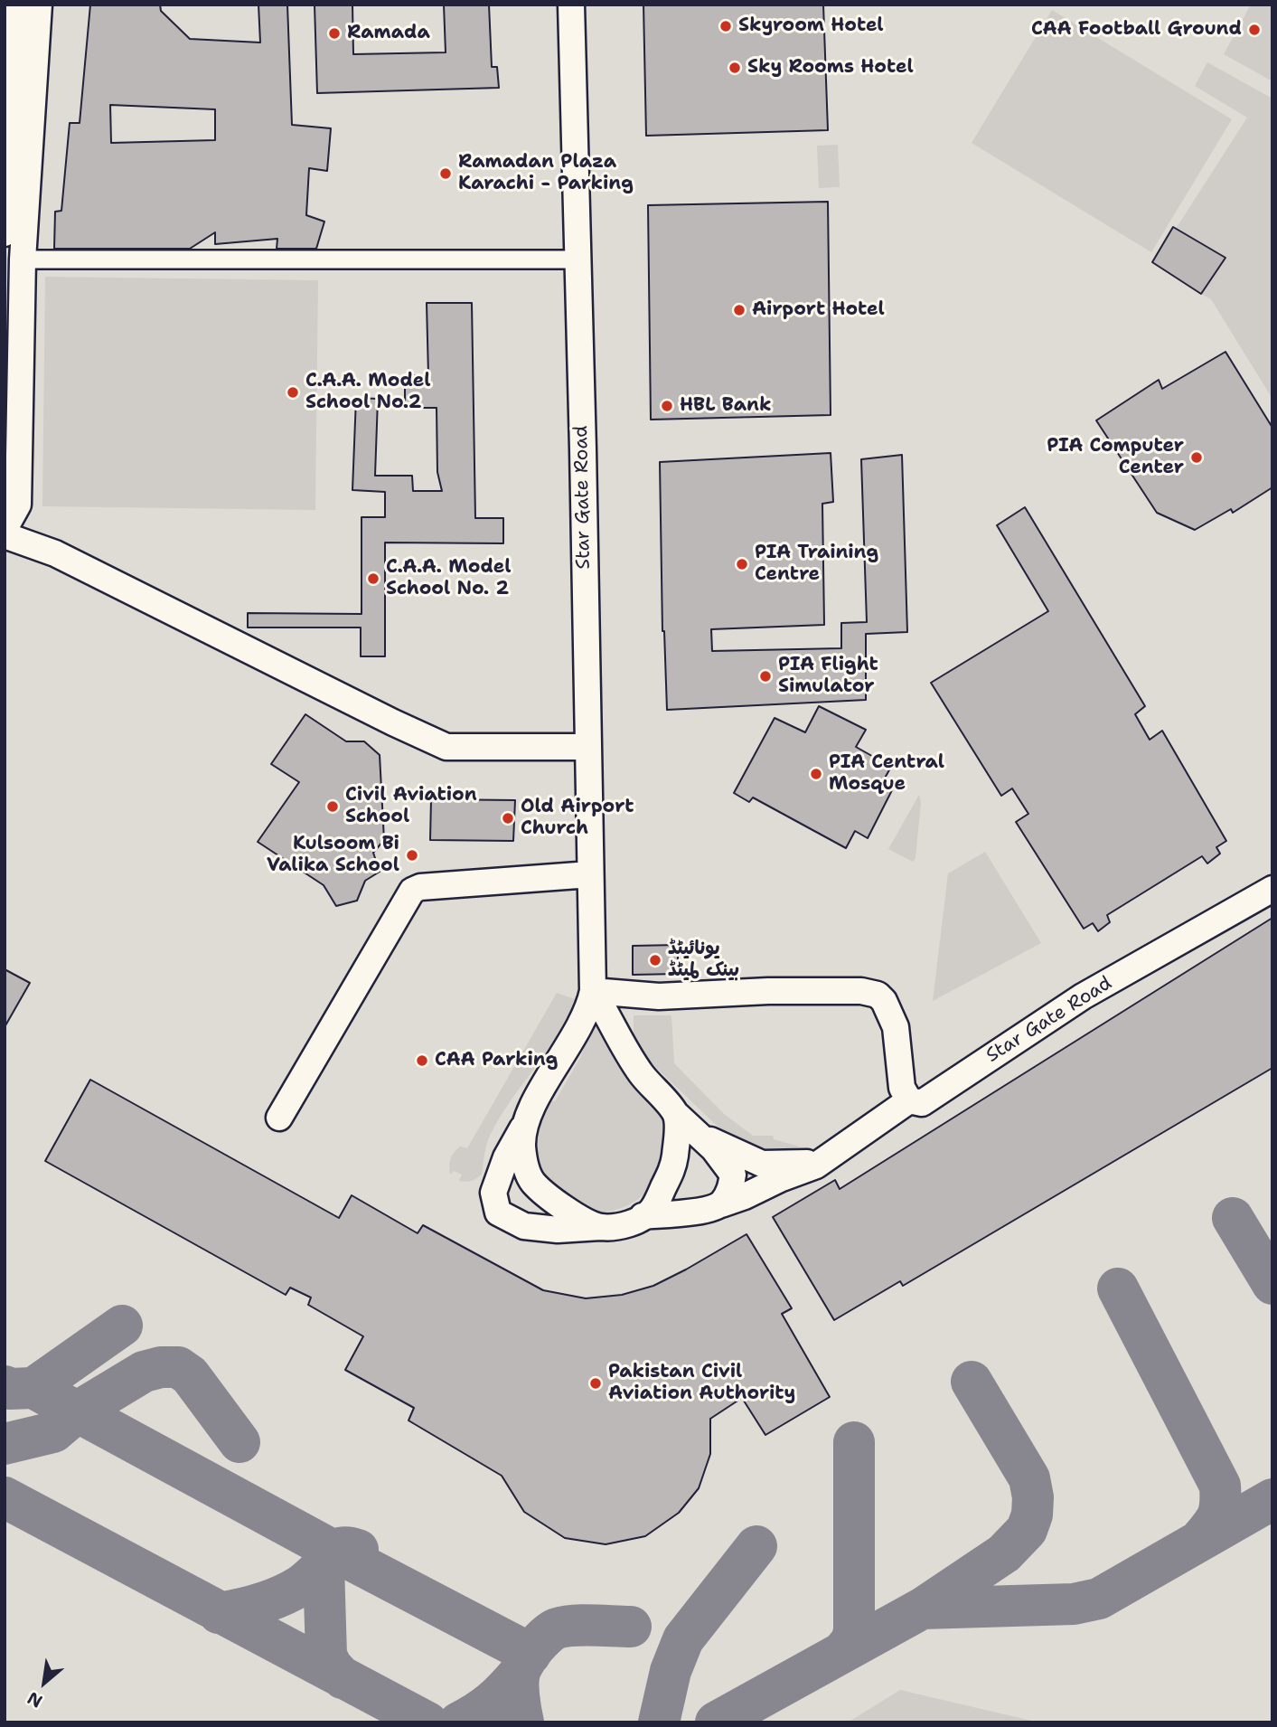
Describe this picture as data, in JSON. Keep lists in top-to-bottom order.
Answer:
{
  "streets": {
    "street": ["Star Gate Road"]
  },
  "places": [
    "Skyroom Hotel",
    "CAA Football Ground",
    "Ramada",
    "Sky Rooms Hotel",
    "Ramadan Plaza Karachi - Parking",
    "Airport Hotel",
    "C.A.A. Model School No.2",
    "HBL Bank",
    "PIA Computer Center",
    "PIA Training Centre",
    "C.A.A. Model School No. 2",
    "PIA Flight Simulator",
    "PIA Central Mosque",
    "Civil Aviation School",
    "Old Airport Church",
    "Kulsoom Bi Valika School",
    "یونائیٹڈ بینک لمیٹڈ",
    "CAA Parking",
    "Pakistan Civil Aviation Authority"
  ],
  "north": "bottom left"
}
